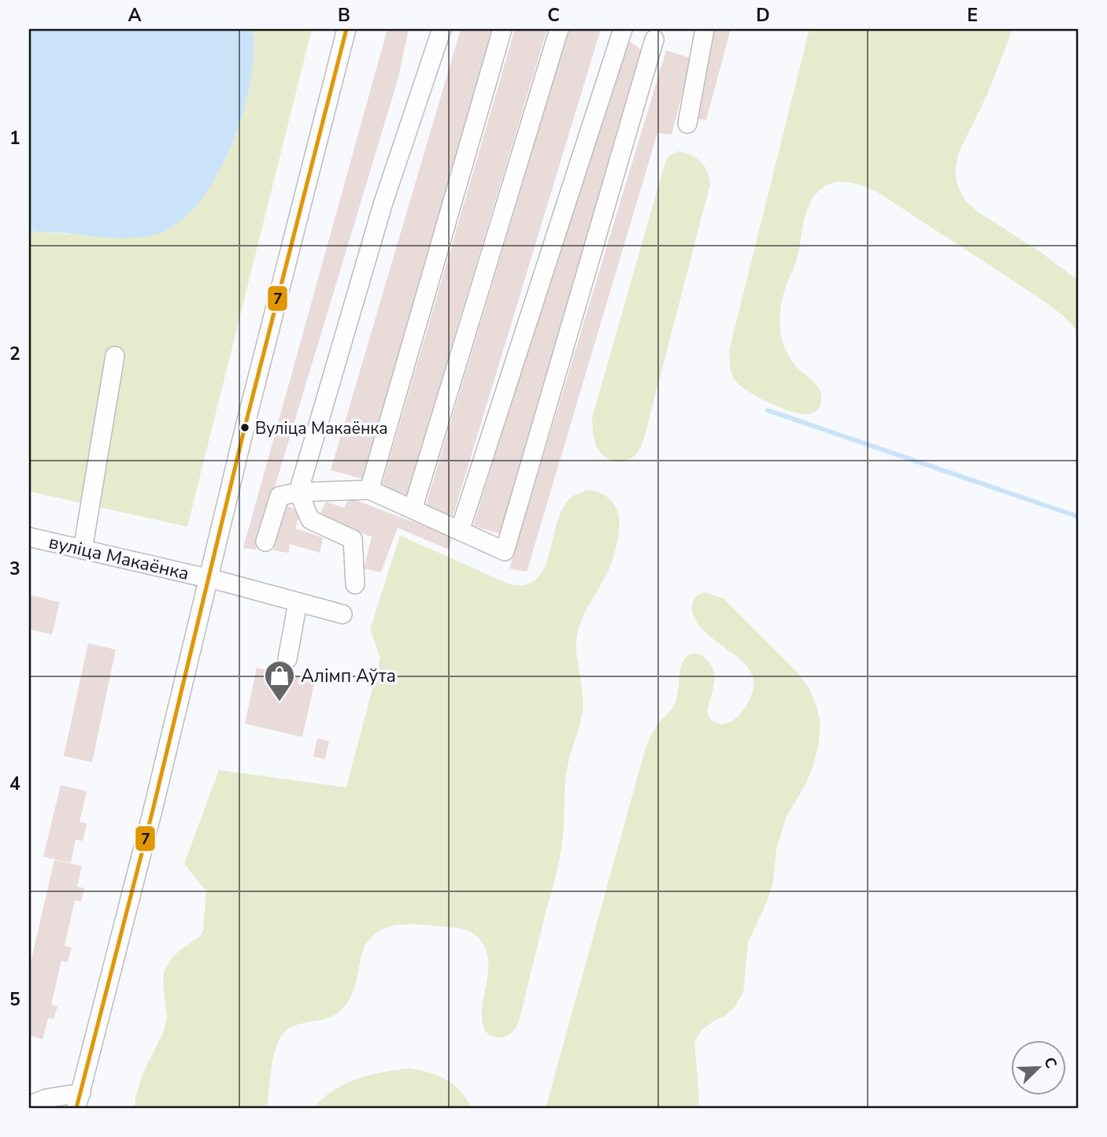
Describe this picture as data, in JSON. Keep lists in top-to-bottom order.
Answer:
{
  "streets": {
    "street": ["вуліца Макаёнка"]
  },
  "places": {
    "other": ["Вуліца Макаёнка"],
    "shop": ["Алімп Аўта"]
  },
  "lines": ["transit line 7"],
  "north": "top right",
  "grid": {
    "columns": [
      "A",
      "B",
      "C",
      "D",
      "E"
    ],
    "rows": [
      "1",
      "2",
      "3",
      "4",
      "5"
    ]
  }
}
